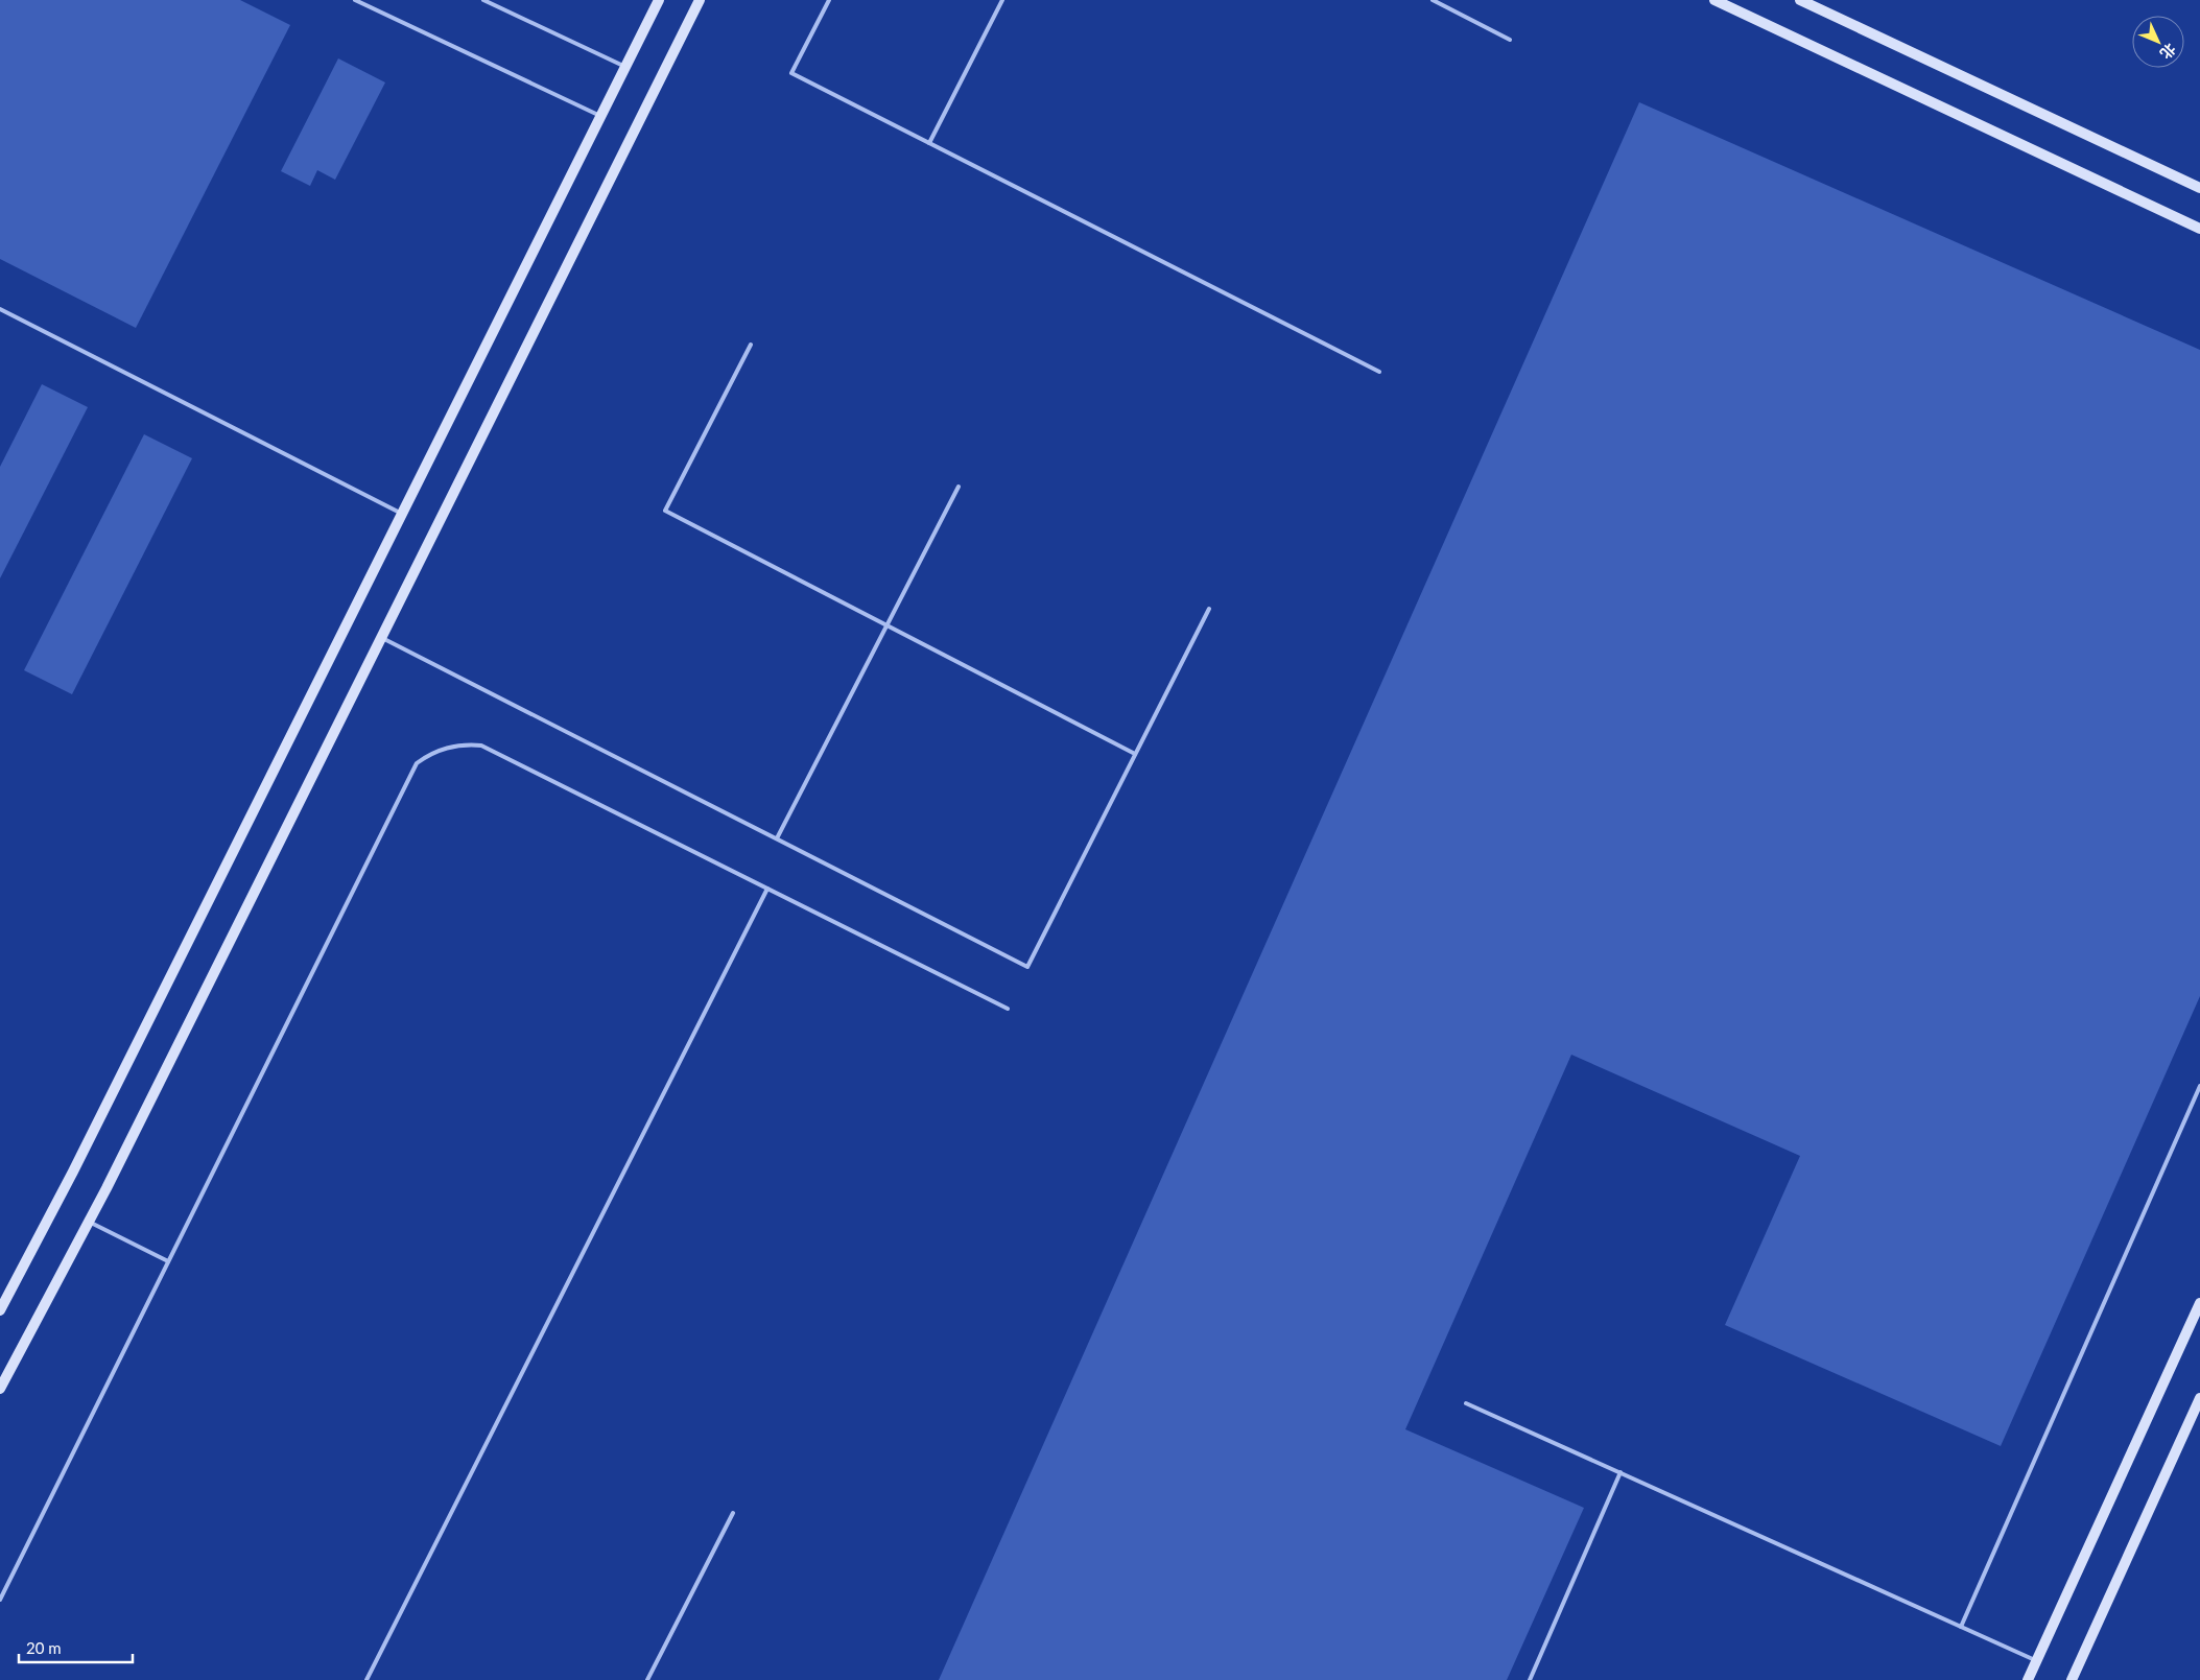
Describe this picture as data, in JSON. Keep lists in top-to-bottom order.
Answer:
{
  "scale_bar": "20 m",
  "north": "bottom right"
}
